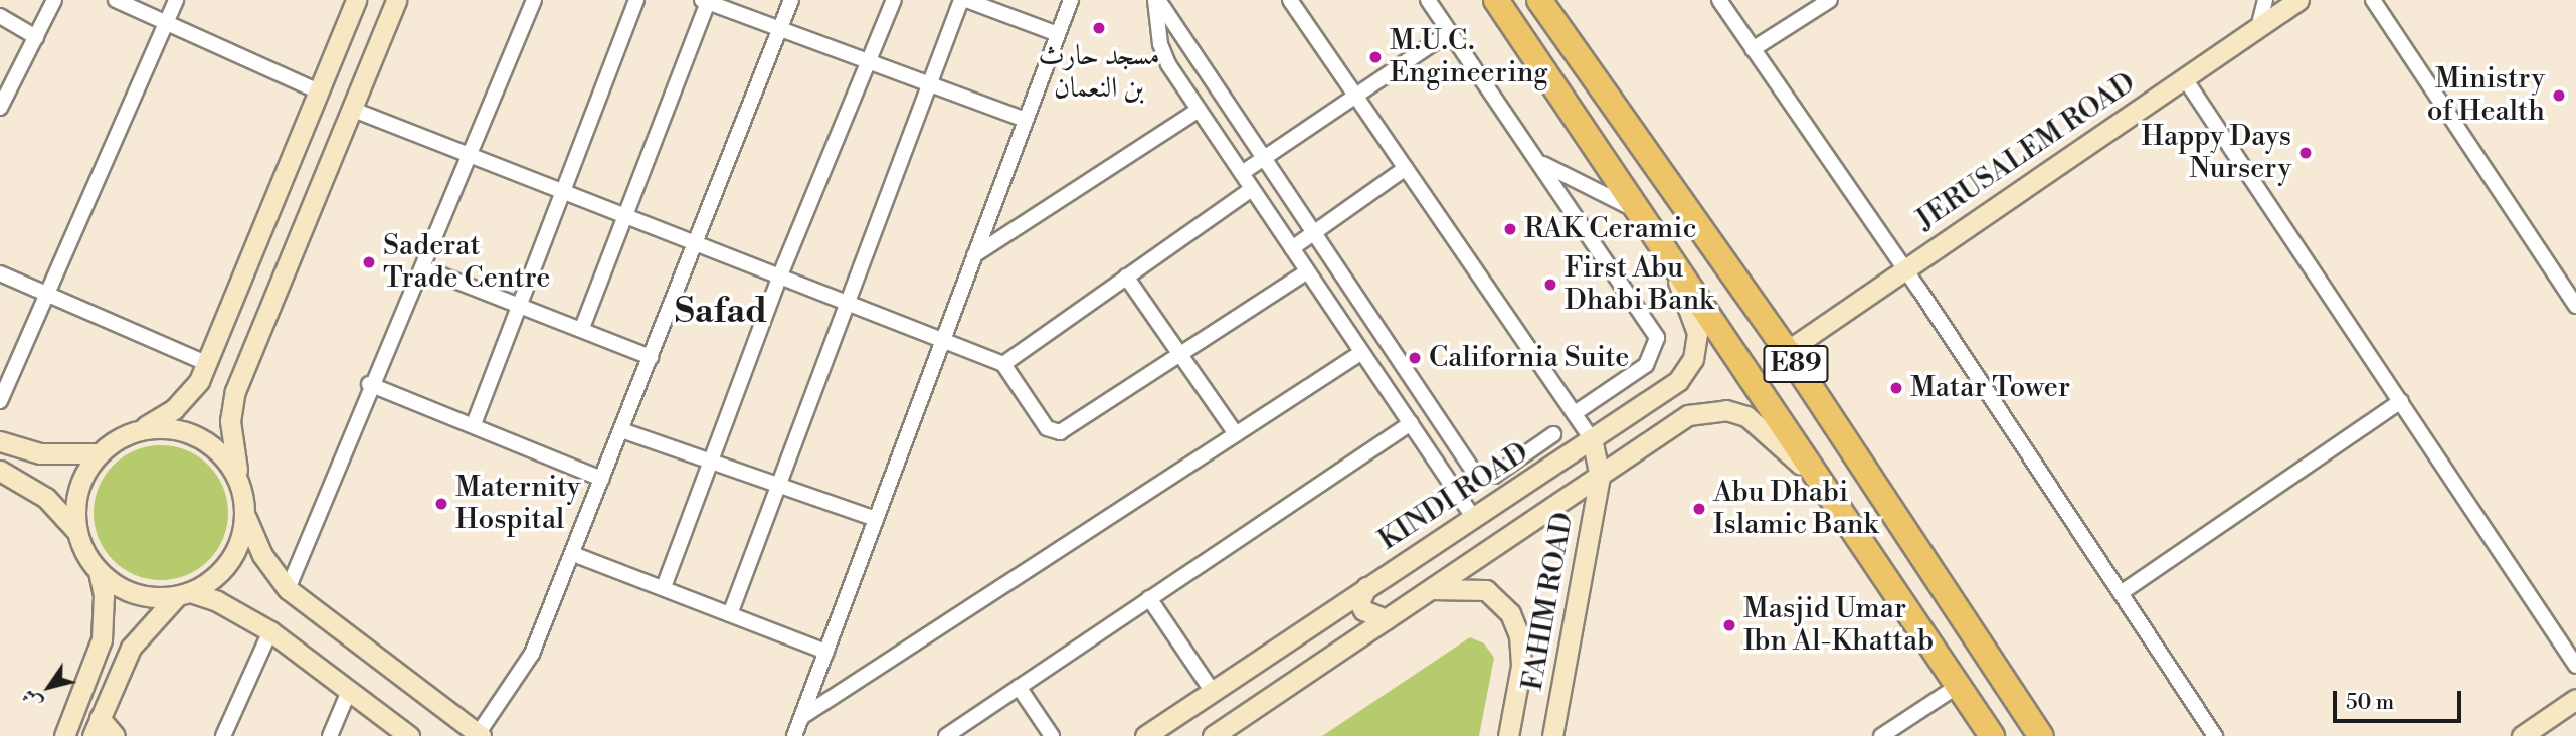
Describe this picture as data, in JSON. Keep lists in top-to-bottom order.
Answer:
{
  "streets": {
    "highway": ["E89"],
    "street": ["JERUSALEM ROAD", "KINDI ROAD", "FAHIM ROAD"]
  },
  "crossings": [
    ["JERUSALEM ROAD", "E89"],
    ["E89", "KINDI ROAD"]
  ],
  "districts": ["Safad"],
  "places": [
    "مسجد حارث بن النعمان",
    "M.U.C. Engineering",
    "Ministry of Health",
    "Happy Days Nursery",
    "RAK Ceramic",
    "Saderat Trade Centre",
    "First Abu Dhabi Bank",
    "California Suite",
    "Matar Tower",
    "Maternity Hospital",
    "Abu Dhabi Islamic Bank",
    "Masjid Umar Ibn Al-Khattab"
  ],
  "scale_bar": "50 m",
  "north": "bottom left"
}
